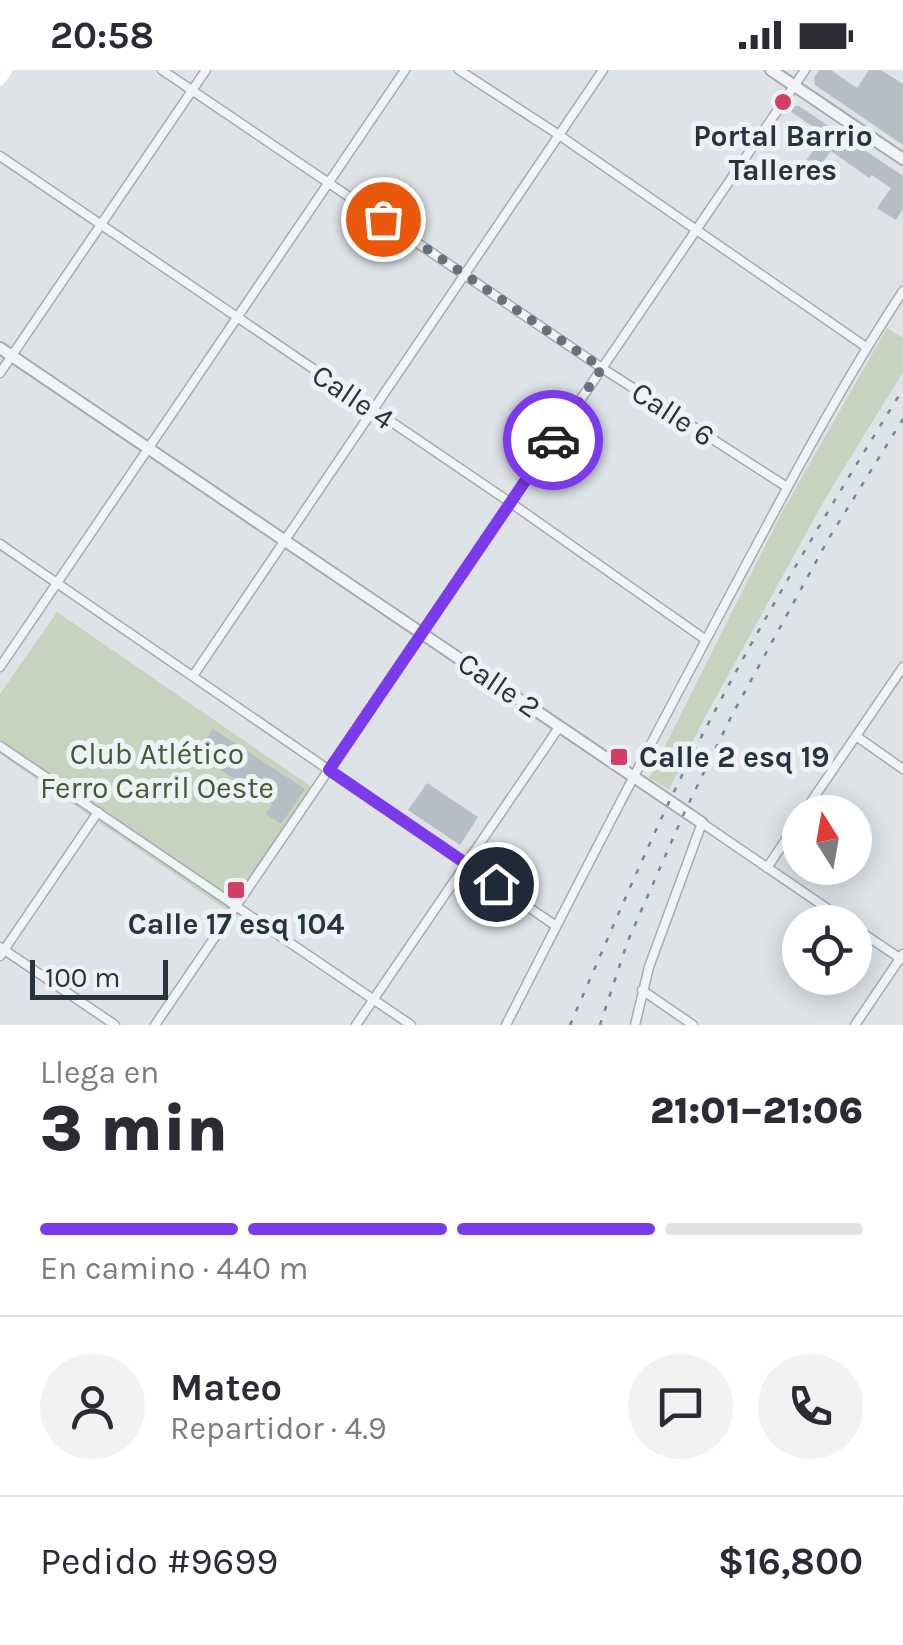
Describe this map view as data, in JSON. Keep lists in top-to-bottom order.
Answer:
{
  "streets": {
    "street": ["Calle 4", "Calle 6", "Calle 2"]
  },
  "parks": ["Club Atlético Ferro Carril Oeste"],
  "places": {
    "other": ["Portal Barrio Talleres"],
    "transit": ["Calle 2 esq 19", "Calle 17 esq 104"]
  },
  "scale_bar": "100 m",
  "north": "top",
  "page": {
    "status": "20:58",
    "scale": "100 m",
    "heading": ["3 min", "Llega en", "21:01–21:06"],
    "panel": [
      "Mateo",
      "Repartidor · 4.9",
      "Pedido #9699",
      "$16,800"
    ],
    "bar": "En camino · 440 m"
  }
}
